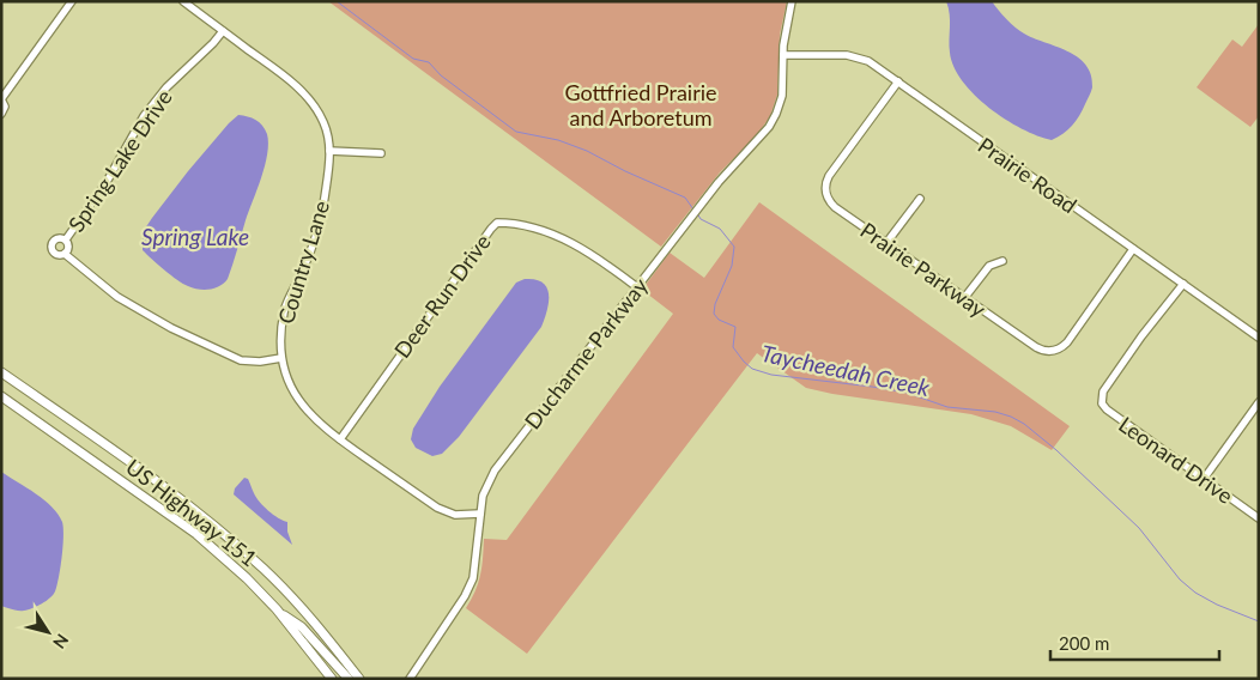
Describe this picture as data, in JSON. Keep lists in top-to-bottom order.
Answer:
{
  "streets": {
    "main road": ["US Highway 151"],
    "street": [
      "Spring Lake Drive",
      "Prairie Road",
      "Country Lane",
      "Prairie Parkway",
      "Deer Run Drive",
      "Ducharme Parkway",
      "Leonard Drive"
    ]
  },
  "crossings": [
    ["Spring Lake Drive", "Country Lane"],
    ["Prairie Road", "Prairie Parkway"],
    ["Prairie Road", "Ducharme Parkway"],
    ["Prairie Road", "Leonard Drive"],
    ["Country Lane", "Deer Run Drive"],
    ["Country Lane", "Ducharme Parkway"],
    ["Deer Run Drive", "Ducharme Parkway"]
  ],
  "water": ["Spring Lake", "Taycheedah Creek"],
  "parks": ["Gottfried Prairie and Arboretum"],
  "scale_bar": "200 m",
  "north": "bottom right"
}
